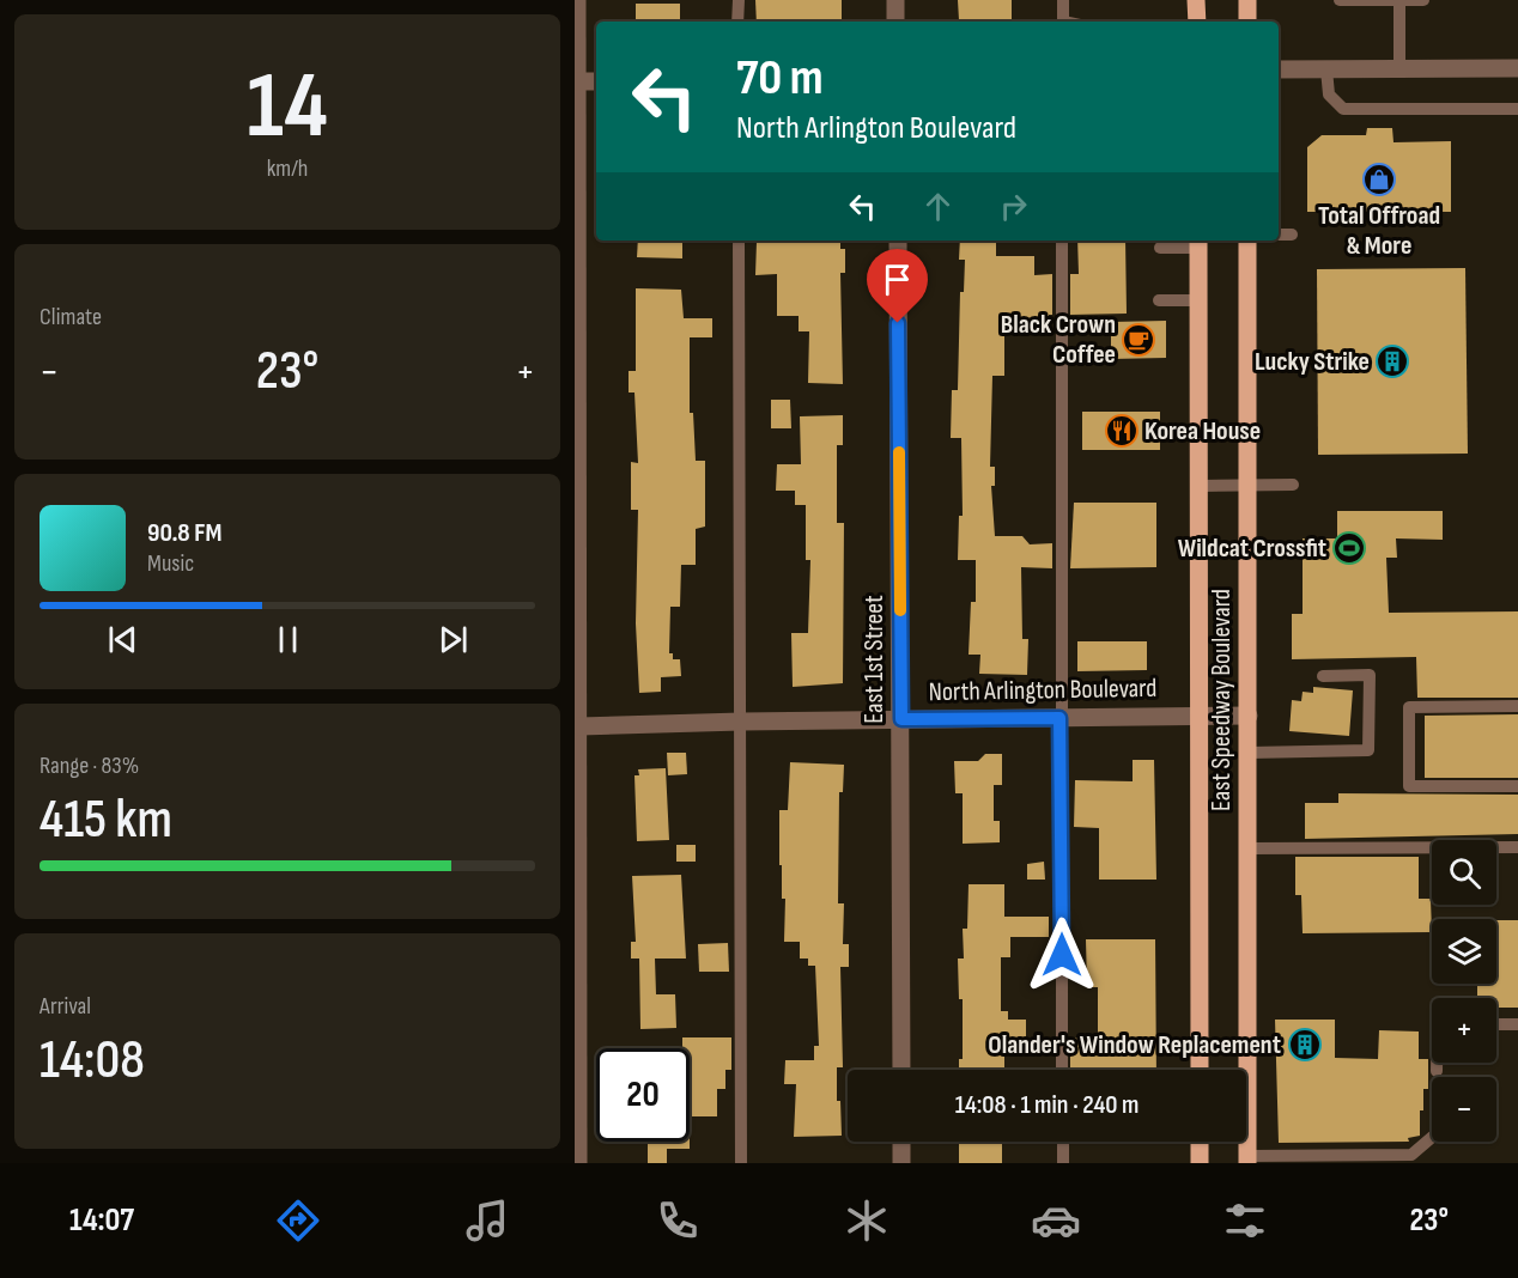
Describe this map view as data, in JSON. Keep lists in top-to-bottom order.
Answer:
{
  "streets": {
    "main road": ["East Speedway Boulevard"],
    "street": ["East 1st Street", "North Arlington Boulevard"]
  },
  "crossings": [
    ["East 1st Street", "North Arlington Boulevard"],
    ["North Arlington Boulevard", "East Speedway Boulevard"]
  ],
  "places": {
    "shop": ["Total Offroad & More"],
    "cafe": ["Black Crown Coffee"],
    "building": ["Lucky Strike", "Olander's Window Replacement"],
    "restaurant": ["Korea House"],
    "sports": ["Wildcat Crossfit"]
  },
  "page": {
    "tile": [
      ["14", "km/h"],
      "Climate",
      ["Range · 83%", "415 km"],
      ["Arrival", "14:08"]
    ],
    "turn": ["70 m", "North Arlington Boulevard"],
    "heat": ["−", "23°", "+"],
    "song": ["90.8 FM", "Music"],
    "map_buttons": ["+", "−"],
    "limit": "20",
    "trip": "14:08 · 1 min · 240 m",
    "tabs": ["14:07", "23°"]
  }
}
